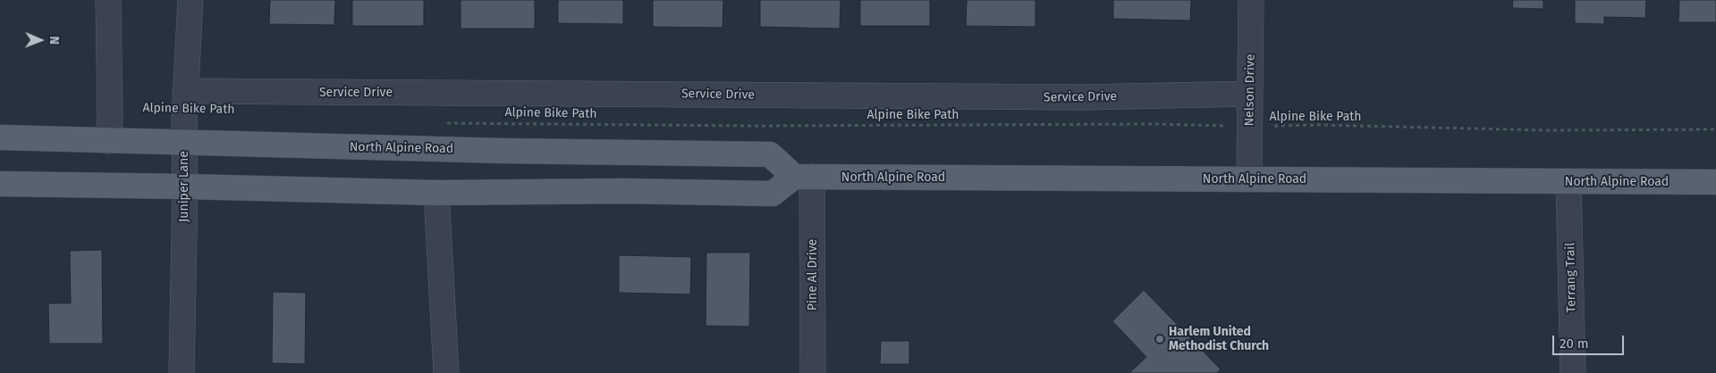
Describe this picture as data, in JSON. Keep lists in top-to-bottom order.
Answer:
{
  "streets": {
    "main road": ["North Alpine Road"],
    "street": [
      "Nelson Drive",
      "Service Drive",
      "Juniper Lane",
      "Pine Al Drive",
      "Terrang Trail"
    ],
    "path": ["Alpine Bike Path"]
  },
  "crossings": [
    ["Nelson Drive", "Service Drive"],
    ["Nelson Drive", "Alpine Bike Path"],
    ["Nelson Drive", "North Alpine Road"],
    ["Service Drive", "Juniper Lane"],
    ["North Alpine Road", "Juniper Lane"],
    ["North Alpine Road", "Pine Al Drive"],
    ["North Alpine Road", "Terrang Trail"]
  ],
  "places": ["Harlem United Methodist Church"],
  "scale_bar": "20 m",
  "north": "right"
}
